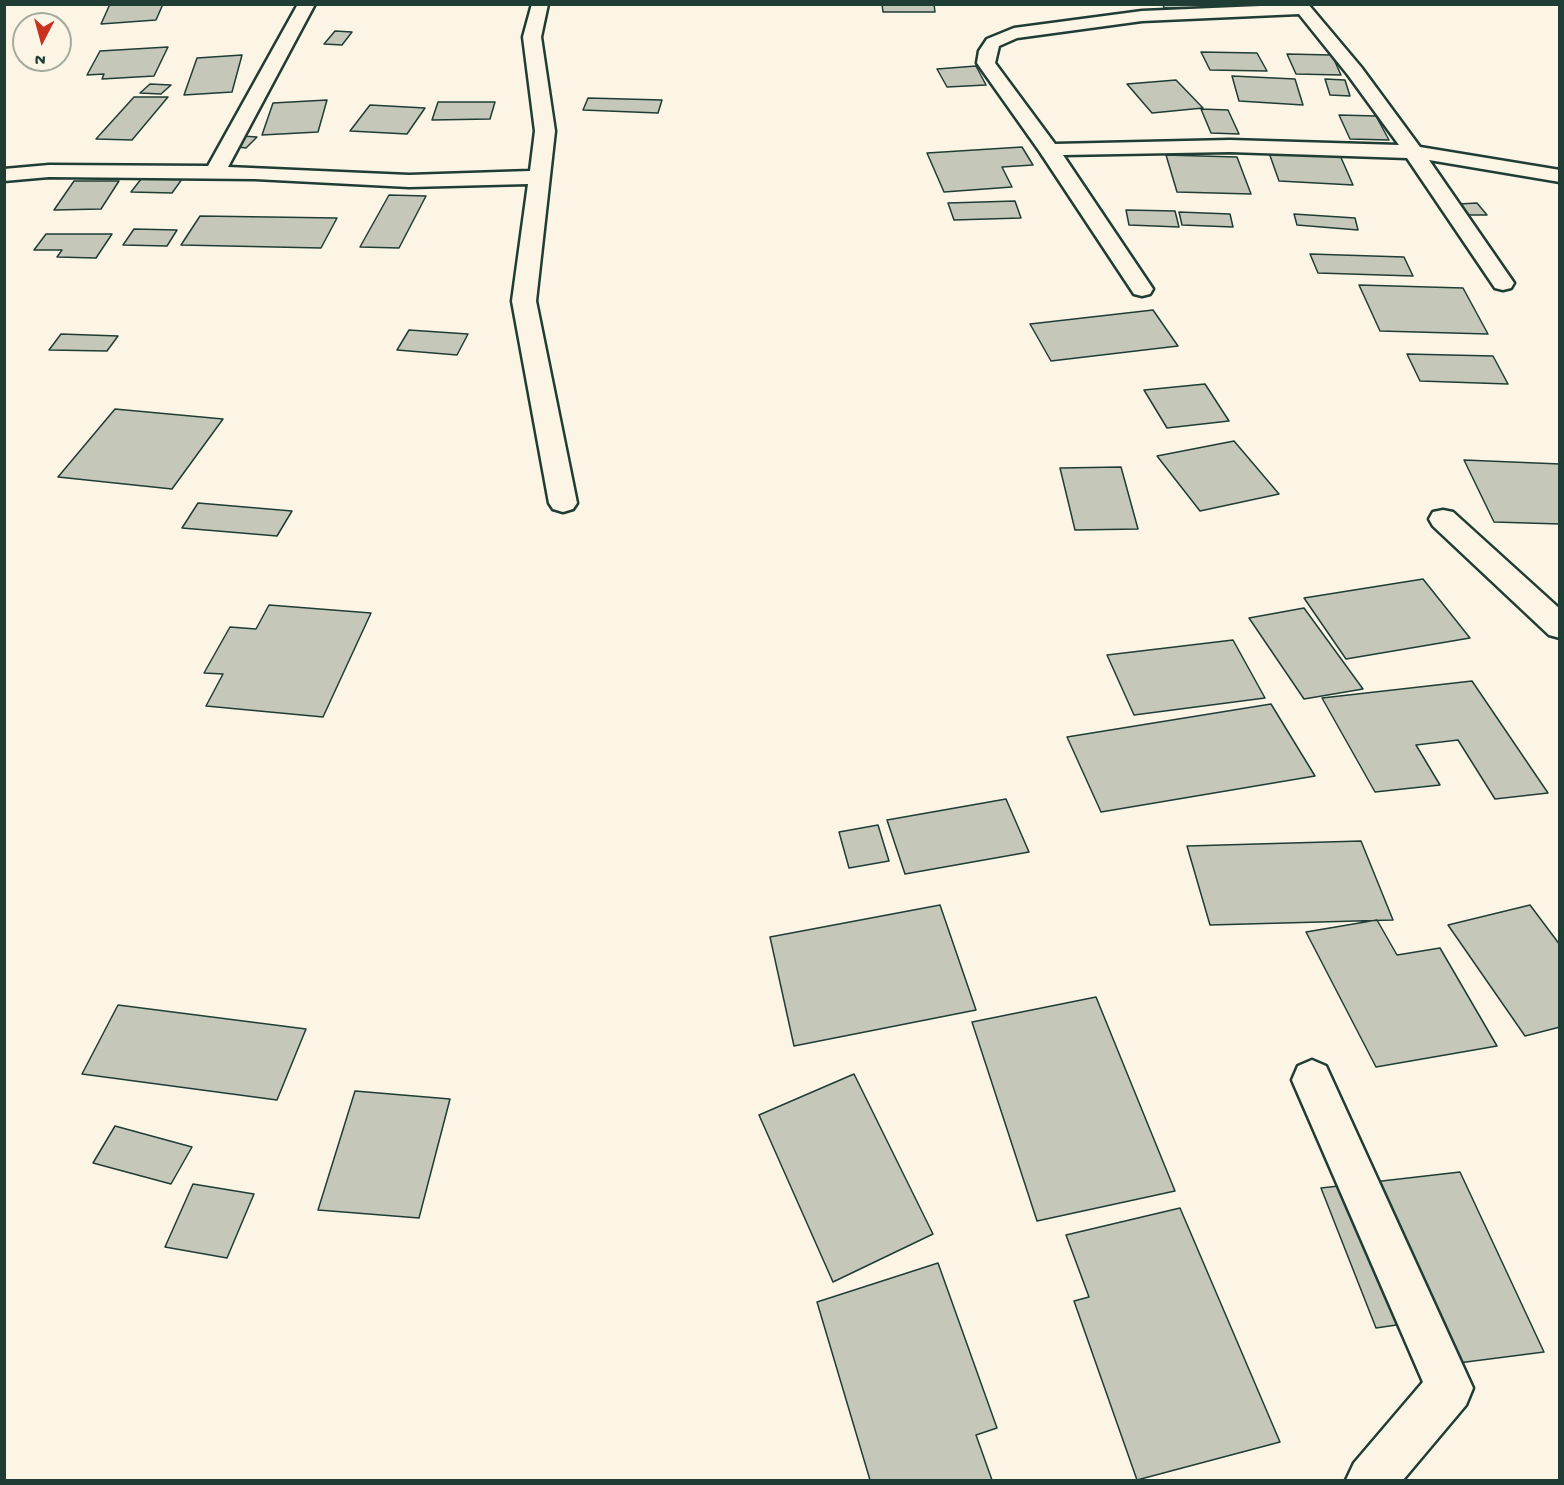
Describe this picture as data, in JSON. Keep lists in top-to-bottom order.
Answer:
{
  "north": "bottom"
}
